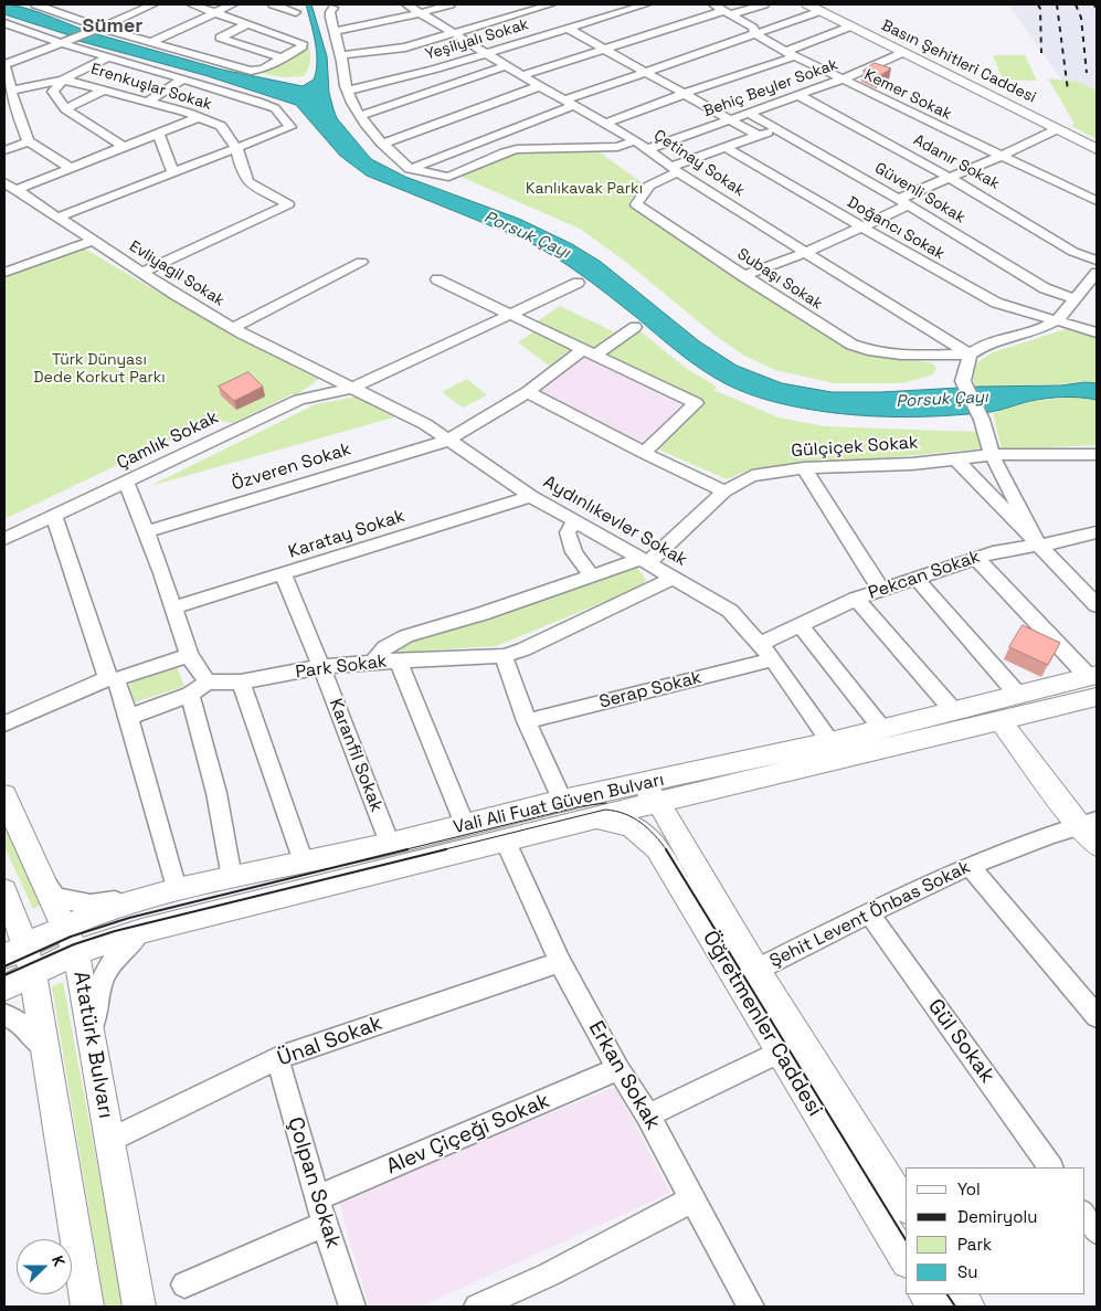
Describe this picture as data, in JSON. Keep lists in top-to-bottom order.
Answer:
{
  "streets": {
    "main road": [
      "Basın Şehitleri Caddesi",
      "Vali Ali Fuat Güven Bulvarı",
      "Öğretmenler Caddesi",
      "Atatürk Bulvarı"
    ],
    "street": [
      "Yeşilyalı Sokak",
      "Erenkuşlar Sokak",
      "Behiç Beyler Sokak",
      "Kemer Sokak",
      "Adanır Sokak",
      "Çetinay Sokak",
      "Güvenli Sokak",
      "Doğancı Sokak",
      "Evliyagil Sokak",
      "Subaşı Sokak",
      "Çamlık Sokak",
      "Gülçiçek Sokak",
      "Özveren Sokak",
      "Aydınlıkevler Sokak",
      "Karatay Sokak",
      "Pekcan Sokak",
      "Park Sokak",
      "Serap Sokak",
      "Karanfil Sokak",
      "Şehit Levent Önbas Sokak",
      "Ünal Sokak",
      "Gül Sokak",
      "Erkan Sokak",
      "Alev Çiçeği Sokak",
      "Çolpan Sokak"
    ]
  },
  "crossings": [
    ["Yeşilyalı Sokak", "Çetinay Sokak"],
    ["Basın Şehitleri Caddesi", "Behiç Beyler Sokak"],
    ["Erenkuşlar Sokak", "Evliyagil Sokak"],
    ["Behiç Beyler Sokak", "Kemer Sokak"],
    ["Behiç Beyler Sokak", "Adanır Sokak"],
    ["Behiç Beyler Sokak", "Çetinay Sokak"],
    ["Behiç Beyler Sokak", "Güvenli Sokak"],
    ["Çetinay Sokak", "Subaşı Sokak"],
    ["Evliyagil Sokak", "Çamlık Sokak"],
    ["Evliyagil Sokak", "Aydınlıkevler Sokak"],
    ["Çamlık Sokak", "Aydınlıkevler Sokak"],
    ["Gülçiçek Sokak", "Aydınlıkevler Sokak"],
    ["Özveren Sokak", "Aydınlıkevler Sokak"],
    ["Aydınlıkevler Sokak", "Karatay Sokak"],
    ["Aydınlıkevler Sokak", "Pekcan Sokak"],
    ["Aydınlıkevler Sokak", "Park Sokak"],
    ["Aydınlıkevler Sokak", "Serap Sokak"],
    ["Aydınlıkevler Sokak", "Vali Ali Fuat Güven Bulvarı"],
    ["Karatay Sokak", "Karanfil Sokak"],
    ["Park Sokak", "Karanfil Sokak"],
    ["Karanfil Sokak", "Vali Ali Fuat Güven Bulvarı"],
    ["Vali Ali Fuat Güven Bulvarı", "Öğretmenler Caddesi"],
    ["Vali Ali Fuat Güven Bulvarı", "Atatürk Bulvarı"],
    ["Vali Ali Fuat Güven Bulvarı", "Erkan Sokak"],
    ["Şehit Levent Önbas Sokak", "Öğretmenler Caddesi"],
    ["Şehit Levent Önbas Sokak", "Gül Sokak"],
    ["Ünal Sokak", "Atatürk Bulvarı"],
    ["Ünal Sokak", "Erkan Sokak"],
    ["Ünal Sokak", "Çolpan Sokak"],
    ["Erkan Sokak", "Alev Çiçeği Sokak"],
    ["Alev Çiçeği Sokak", "Çolpan Sokak"]
  ],
  "districts": ["Sümer"],
  "water": ["Porsuk Çayı"],
  "parks": ["Kanlıkavak Parkı", "Türk Dünyası Dede Korkut Parkı"],
  "legend": [
    "Yol",
    "Demiryolu",
    "Park",
    "Su"
  ],
  "north": "right"
}
